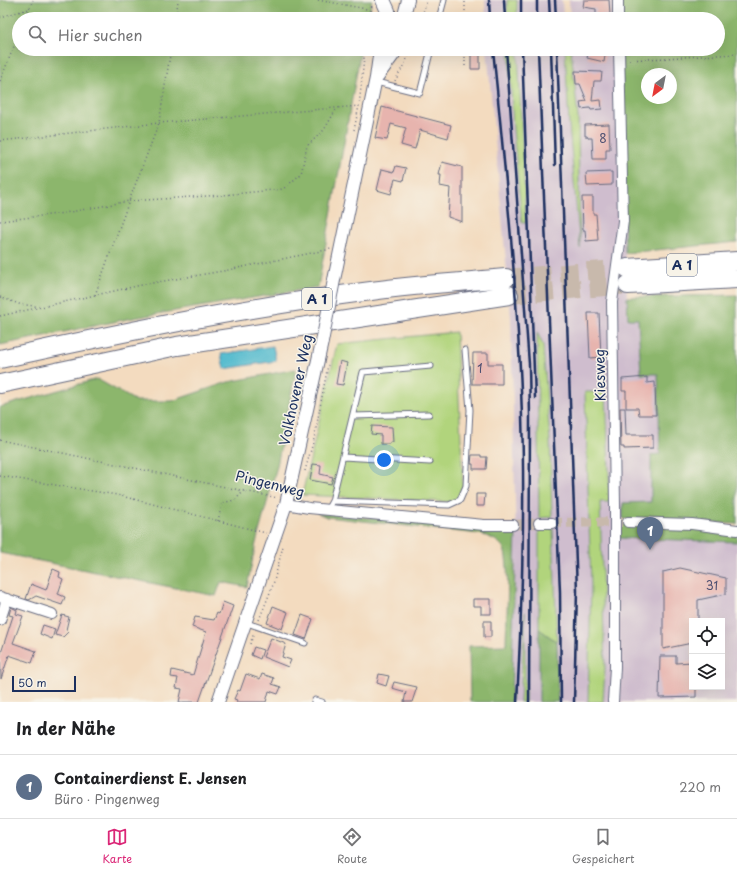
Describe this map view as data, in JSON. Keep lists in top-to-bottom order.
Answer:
{
  "streets": {
    "highway": ["A 1"],
    "street": ["Kiesweg", "Volkhovener Weg", "Pingenweg"]
  },
  "crossings": [
    ["Volkhovener Weg", "Pingenweg"]
  ],
  "house_numbers": ["8", "1", "31"],
  "scale_bar": "50 m",
  "north": "bottom left",
  "page": {
    "search": "Hier suchen",
    "pins": "1",
    "scale": "50 m",
    "heading": "In der Nähe",
    "list": [
      {
        "mark": "1",
        "name": "Containerdienst E. Jensen",
        "note": "Büro · Pingenweg",
        "value": "220 m"
      }
    ],
    "nav": ["Karte", "Route", "Gespeichert"]
  }
}
